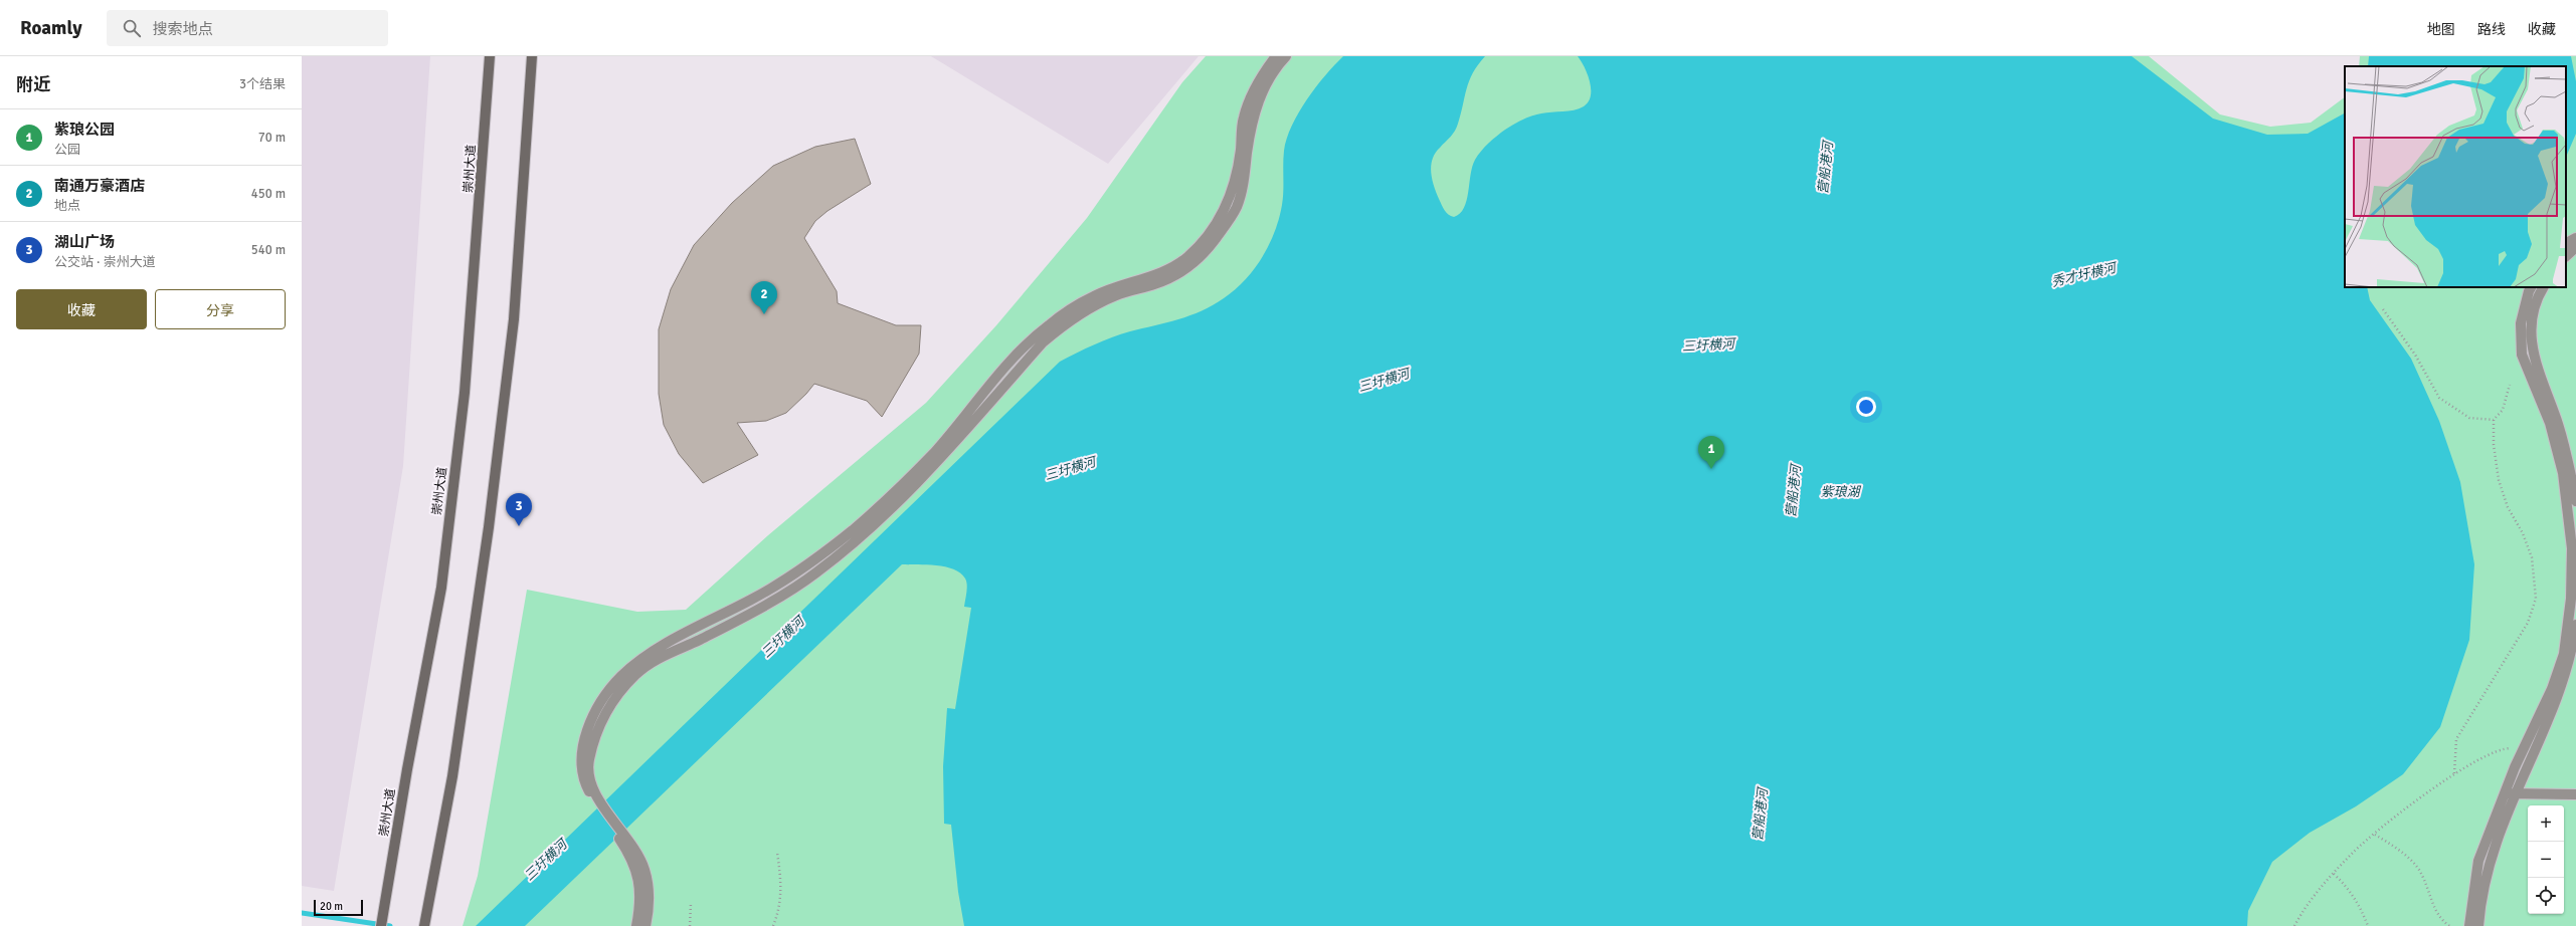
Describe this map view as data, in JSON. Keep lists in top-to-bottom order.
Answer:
{
  "streets": {
    "main road": ["崇州大道"]
  },
  "water": [
    "营船港河",
    "秀才圩横河",
    "三圩横河",
    "紫琅湖"
  ],
  "scale_bar": "20 m",
  "page": {
    "header": "Roamly",
    "search": "搜索地点",
    "nav": ["地图", "路线", "收藏"],
    "heading": ["附近", "3个结果"],
    "list": [
      {
        "mark": "1",
        "name": "紫琅公园",
        "note": "公园",
        "value": "70 m"
      },
      {
        "mark": "2",
        "name": "南通万豪酒店",
        "note": "地点",
        "value": "450 m"
      },
      {
        "mark": "3",
        "name": "湖山广场",
        "note": "公交站 · 崇州大道",
        "value": "540 m"
      }
    ],
    "buttons": ["收藏", "分享"],
    "pins": ["2", "1", "3"],
    "map_buttons": ["+", "−"],
    "scale": "20 m"
  }
}
